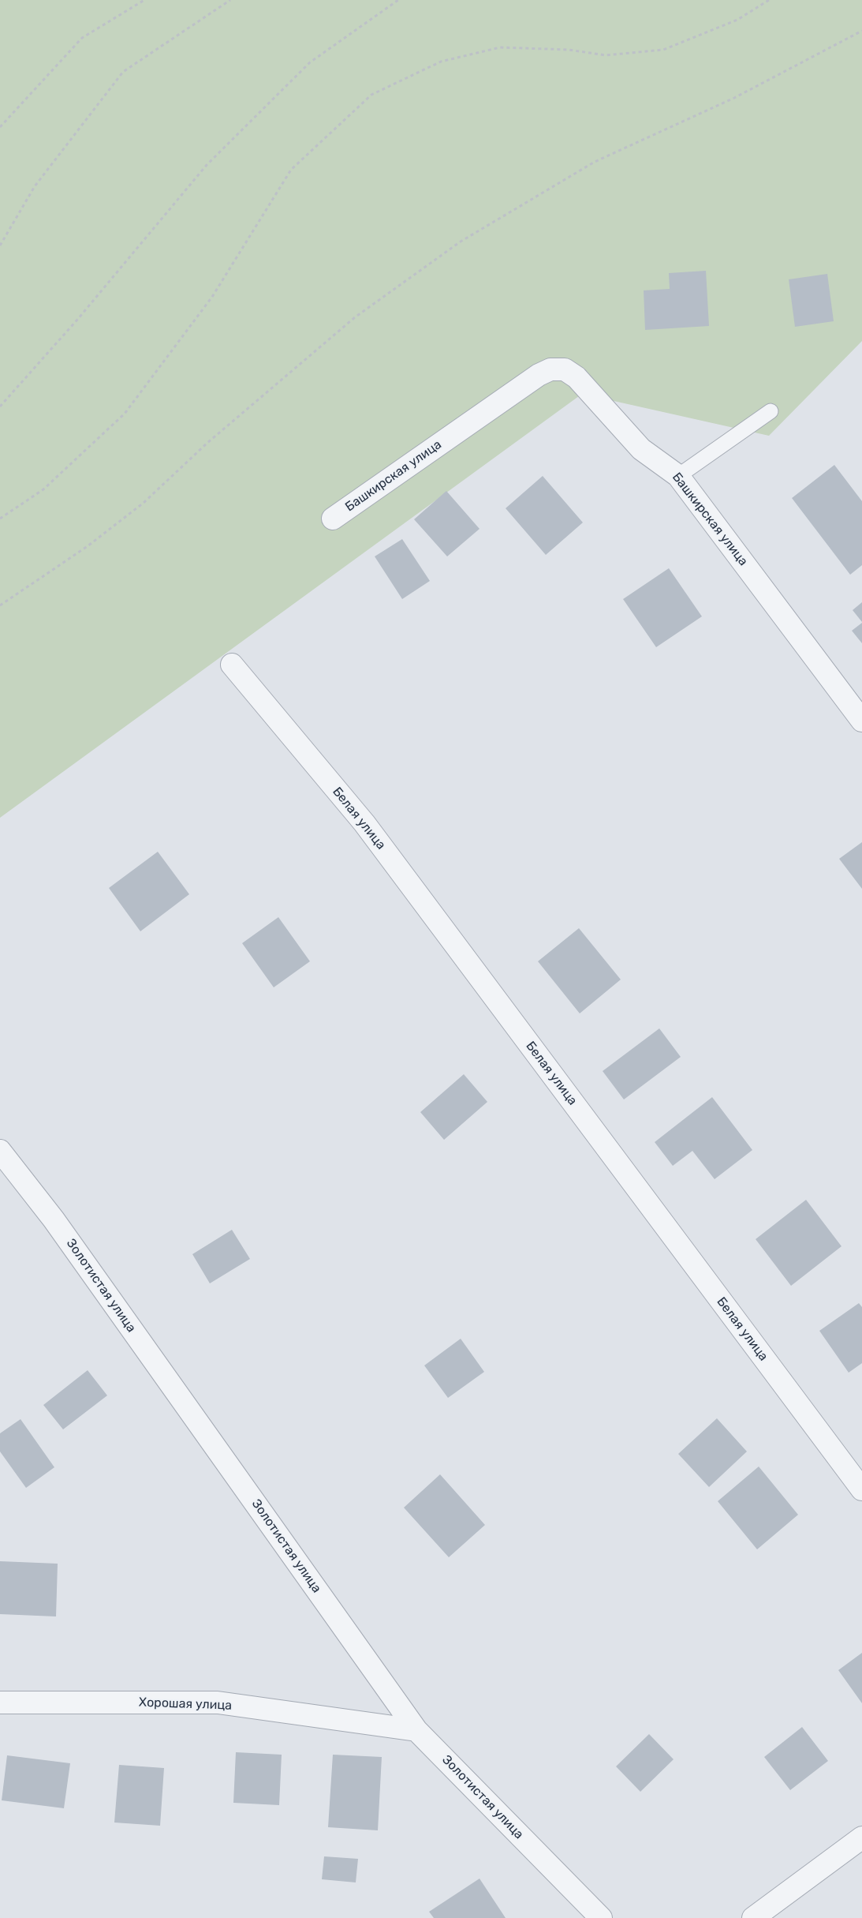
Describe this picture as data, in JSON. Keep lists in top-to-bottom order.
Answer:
{
  "streets": {
    "street": [
      "Башкирская улица",
      "Белая улица",
      "Золотистая улица",
      "Хорошая улица"
    ]
  },
  "crossings": [
    ["Золотистая улица", "Хорошая улица"]
  ]
}
